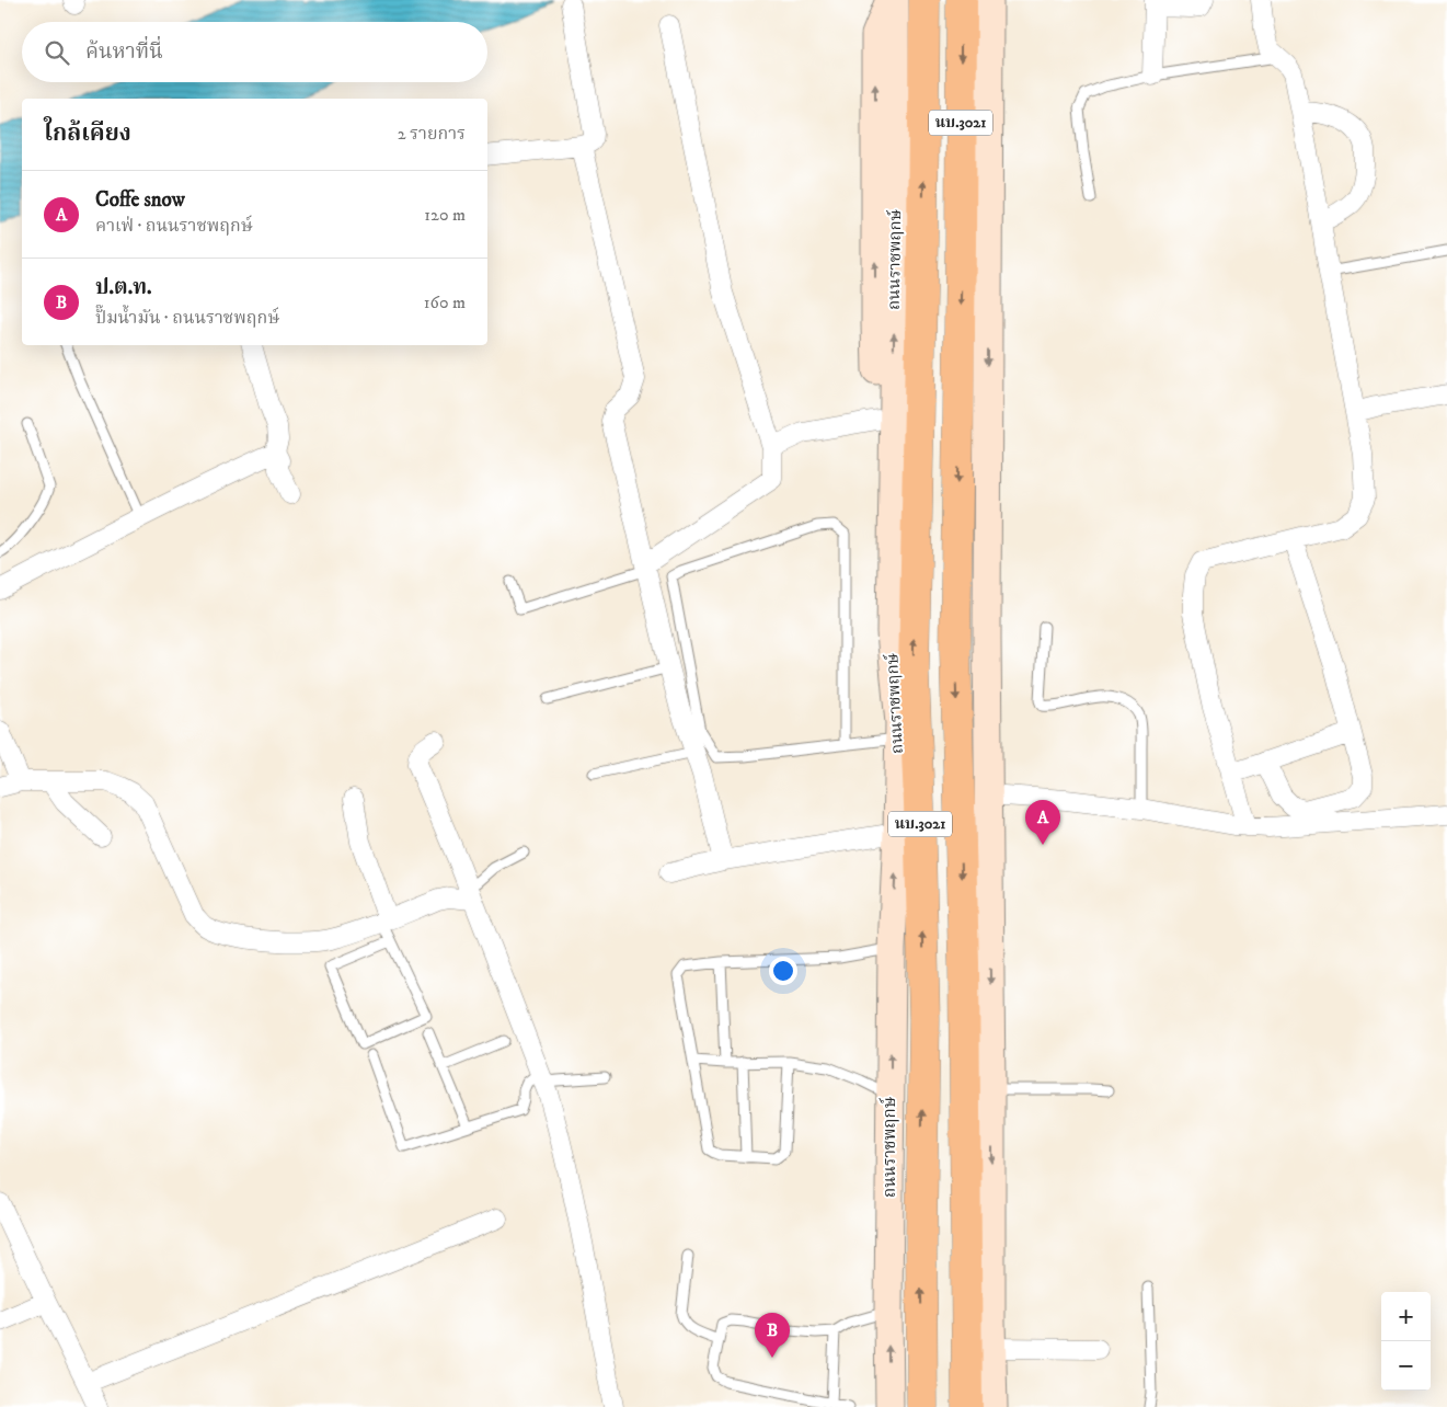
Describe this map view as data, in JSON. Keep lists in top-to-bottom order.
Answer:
{
  "streets": {
    "main road": ["นบ.3021", "ถนนราชพฤกษ์"]
  },
  "page": {
    "search": "ค้นหาที่นี่",
    "heading": ["ใกล้เคียง", "2 รายการ"],
    "list": [
      {
        "mark": "A",
        "name": "Coffe snow",
        "note": "คาเฟ่ · ถนนราชพฤกษ์",
        "value": "120 m"
      },
      {
        "mark": "B",
        "name": "ป.ต.ท.",
        "note": "ปั๊มน้ำมัน · ถนนราชพฤกษ์",
        "value": "160 m"
      }
    ],
    "pins": ["A", "B"],
    "map_buttons": ["+", "−"]
  }
}
